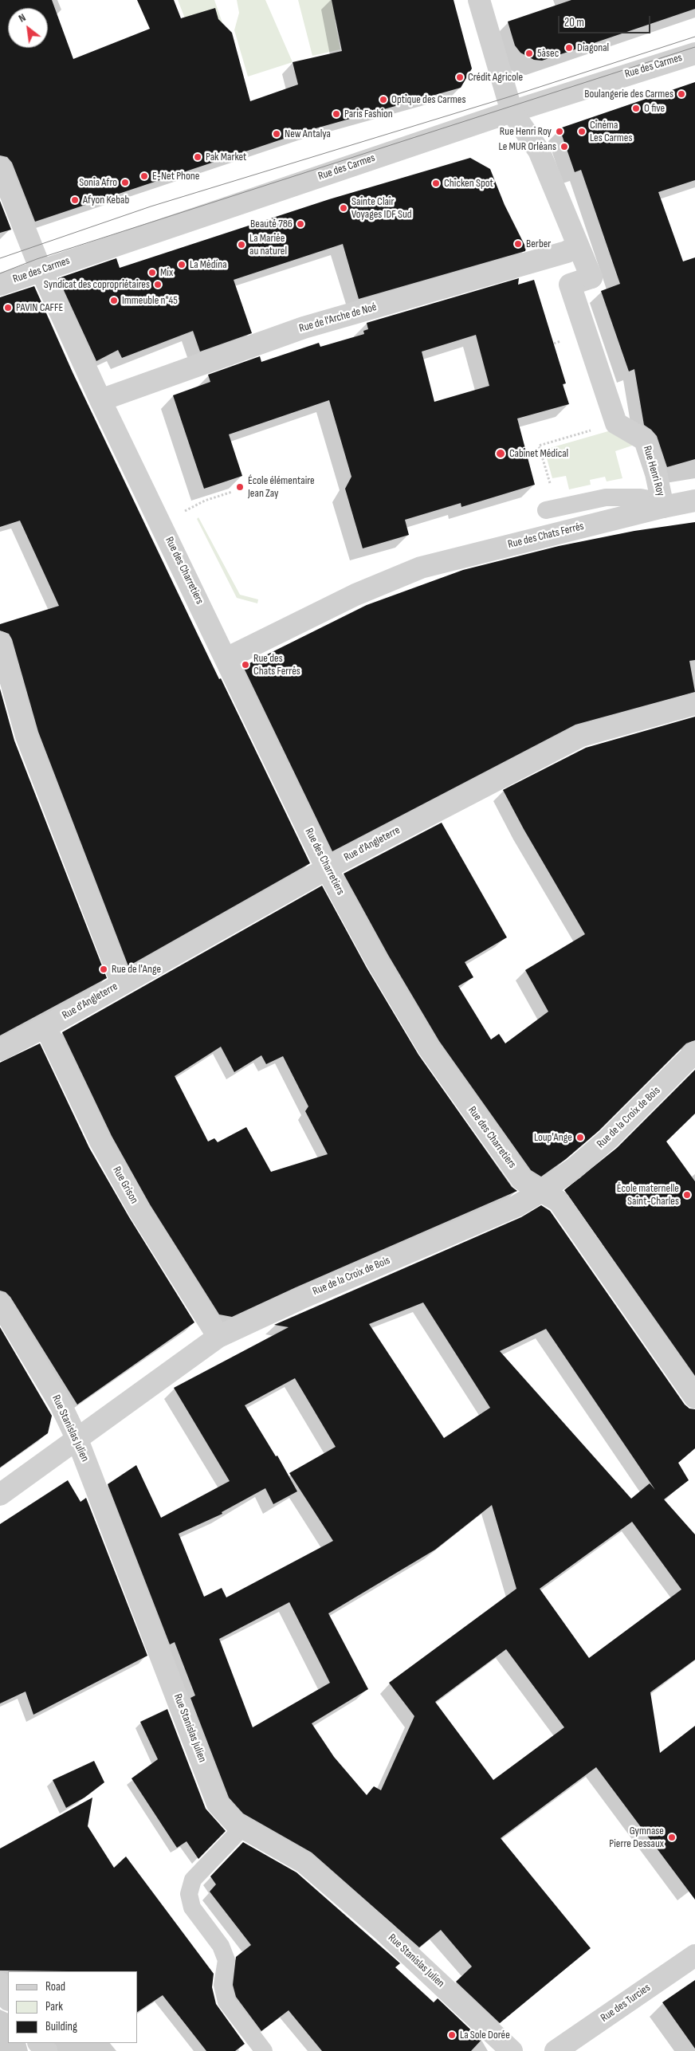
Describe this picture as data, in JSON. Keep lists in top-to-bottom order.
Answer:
{
  "streets": {
    "street": [
      "Rue des Carmes",
      "Rue de l'Arche de Noé",
      "Rue Henri Roy",
      "Rue des Chats Ferrés",
      "Rue des Charretiers",
      "Rue d'Angleterre",
      "Rue de la Croix de Bois",
      "Rue Grison",
      "Rue Stanislas Julien",
      "Rue des Turcies"
    ]
  },
  "crossings": [
    ["Rue des Carmes", "Rue des Charretiers"],
    ["Rue de l'Arche de Noé", "Rue des Charretiers"],
    ["Rue Henri Roy", "Rue des Chats Ferrés"],
    ["Rue des Chats Ferrés", "Rue des Charretiers"],
    ["Rue des Charretiers", "Rue d'Angleterre"],
    ["Rue des Charretiers", "Rue de la Croix de Bois"],
    ["Rue d'Angleterre", "Rue Grison"],
    ["Rue de la Croix de Bois", "Rue Grison"],
    ["Rue de la Croix de Bois", "Rue Stanislas Julien"]
  ],
  "places": [
    "Diagonal",
    "5àsec",
    "Crédit Agricole",
    "Boulangerie des Carmes",
    "Optique des Carmes",
    "O five",
    "Paris Fashion",
    "Rue Henri Roy",
    "Cinéma Les Carmes",
    "New Antalya",
    "Le MUR Orléans",
    "Pak Market",
    "E-Net Phone",
    "Sonia Afro",
    "Chicken Spot",
    "Afyon Kebab",
    "Sainte Clair Voyages IDF Sud",
    "Beauté 786",
    "Berber",
    "La Mariée au naturel",
    "La Médina",
    "Mix",
    "Syndicat des copropriétaires",
    "Immeuble n°45",
    "PAVIN CAFFE",
    "Cabinet Médical",
    "École élémentaire Jean Zay",
    "Rue des Chats Ferrés",
    "Rue de l'Ange",
    "Loup'Ange",
    "École maternelle Saint-Charles",
    "Gymnase Pierre Dessaux",
    "La Sole Dorée"
  ],
  "legend": ["Road", "Park", "Building"],
  "scale_bar": "20 m",
  "north": "top left"
}
